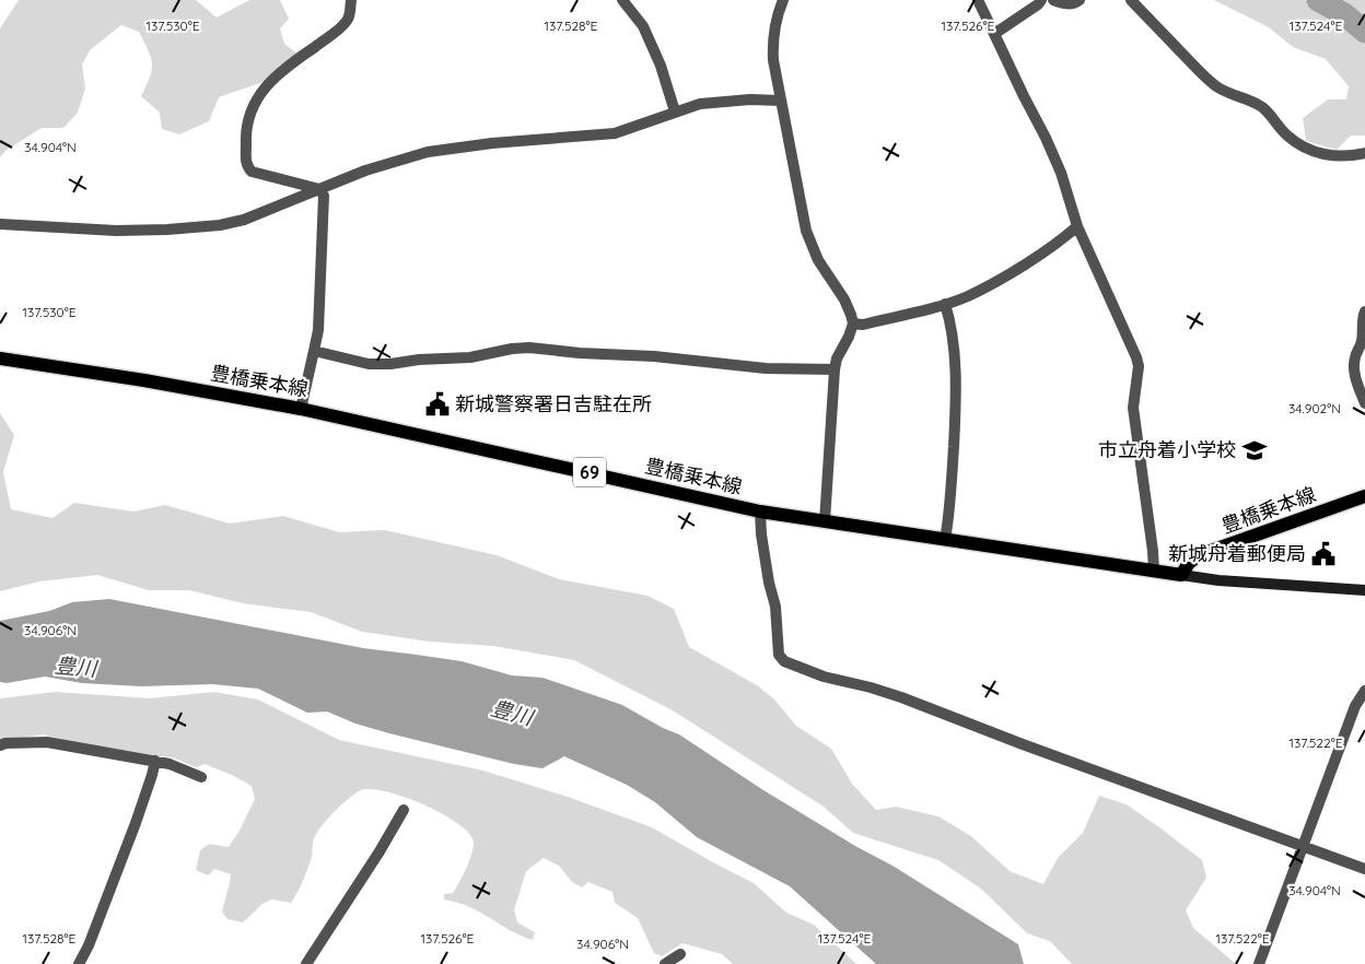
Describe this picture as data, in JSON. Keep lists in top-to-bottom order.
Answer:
{
  "streets": {
    "main road": ["豊橋乗本線", "69"]
  },
  "water": ["豊川"],
  "places": {
    "public building": ["新城警察署日吉駐在所", "新城舟着郵便局"],
    "school or university": ["市立舟着小学校"]
  },
  "coordinates": [
    "137.530°E",
    "137.528°E",
    "137.526°E",
    "137.524°E",
    "34.904°N",
    "34.902°N",
    "34.906°N",
    "137.522°E"
  ]
}
